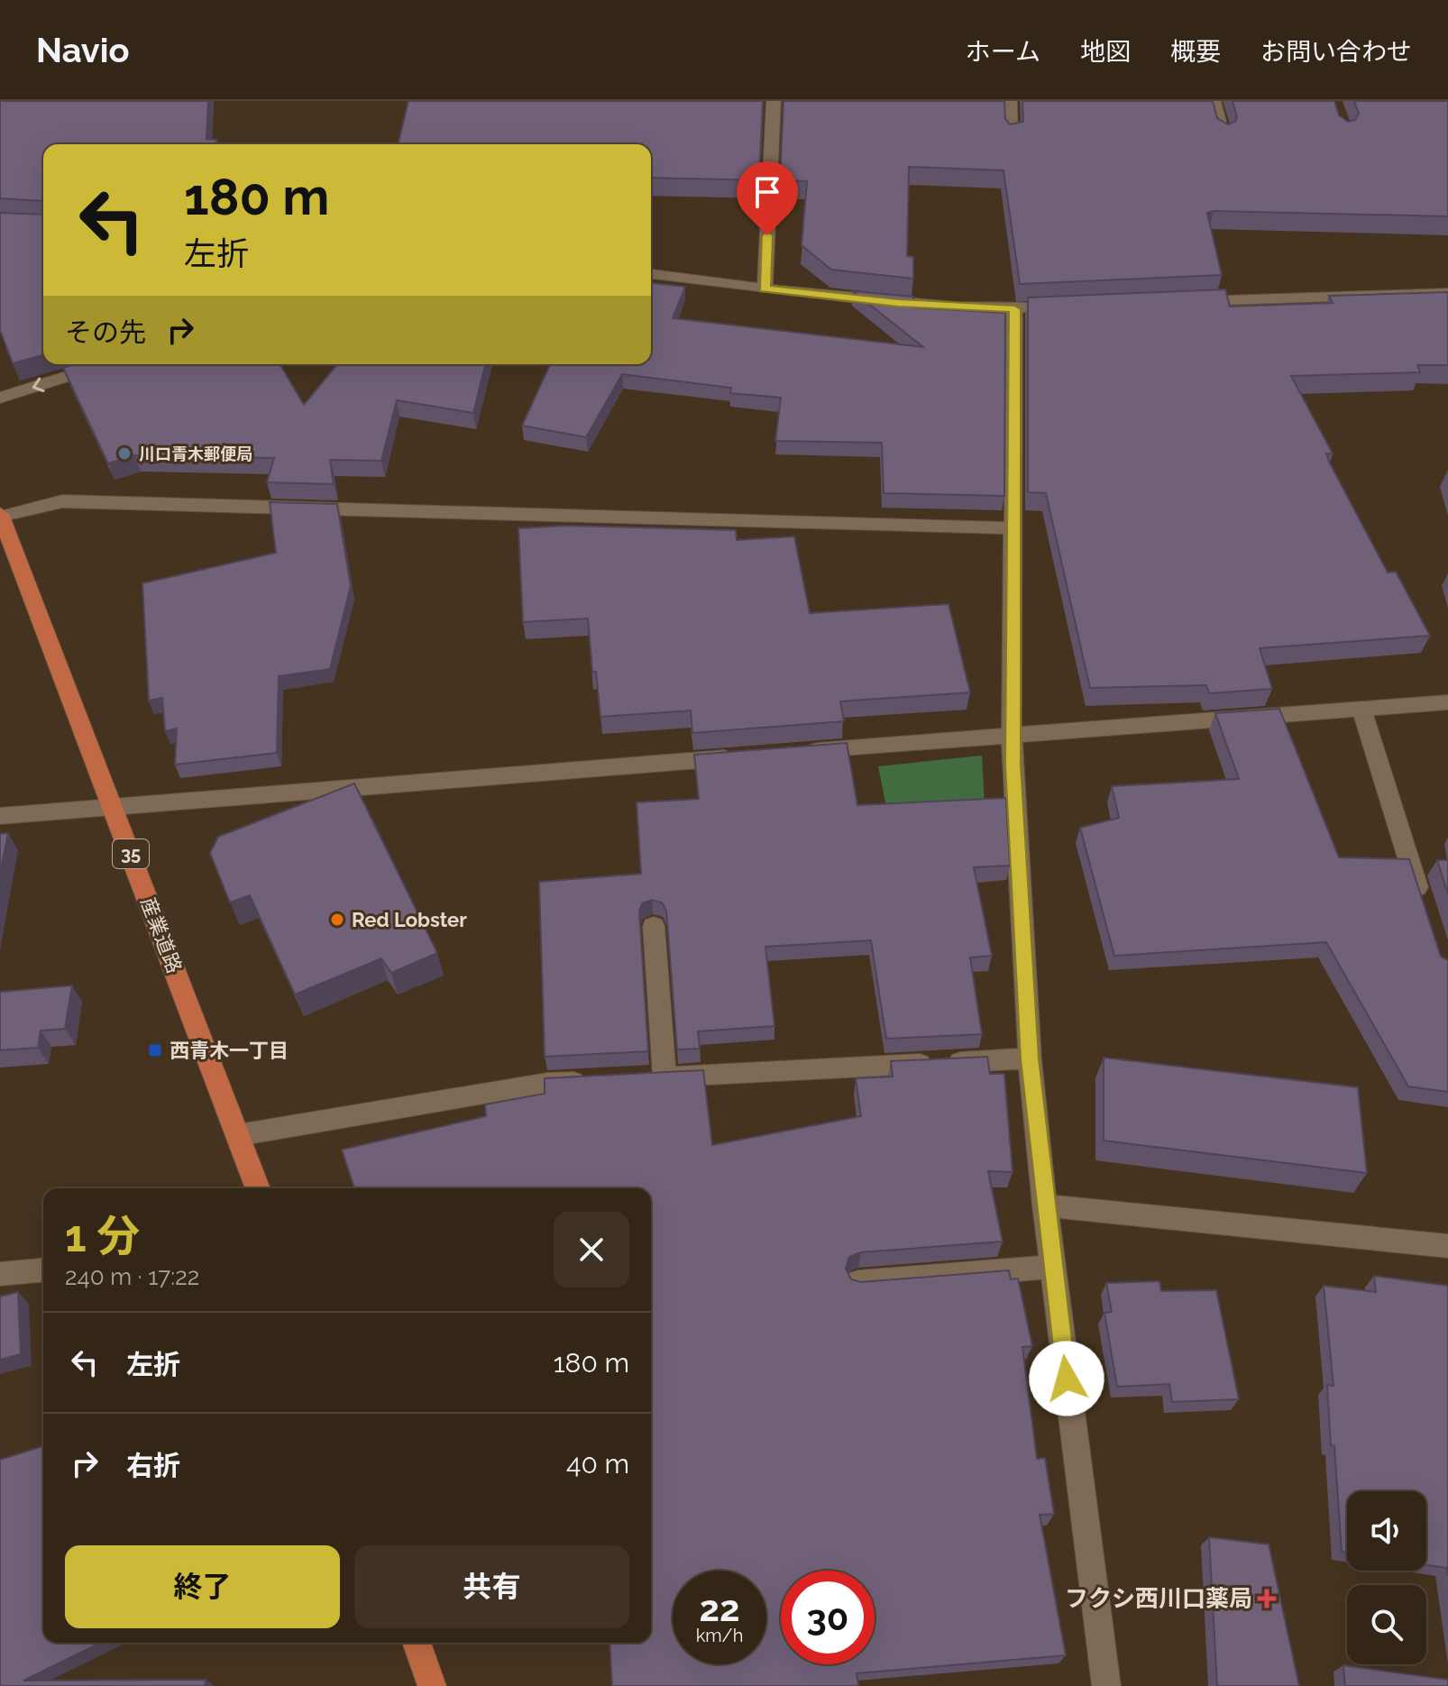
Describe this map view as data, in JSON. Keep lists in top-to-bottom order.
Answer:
{
  "streets": {
    "main road": ["35", "産業道路"]
  },
  "places": {
    "other": ["川口青木郵便局", "Red Lobster"],
    "transit": ["西青木一丁目"],
    "health": ["フクシ西川口薬局"]
  },
  "page": {
    "header": "Navio",
    "nav": [
      "ホーム",
      "地図",
      "概要",
      "お問い合わせ"
    ],
    "turn": ["180 m", "左折"],
    "then": "その先",
    "heading": ["1 分", "240 m · 17:22"],
    "list": [
      {
        "name": "左折",
        "value": "180 m"
      },
      {
        "name": "右折",
        "value": "40 m"
      }
    ],
    "buttons": ["終了", "共有"],
    "speed": "22 km/h",
    "limit": "30"
  }
}
